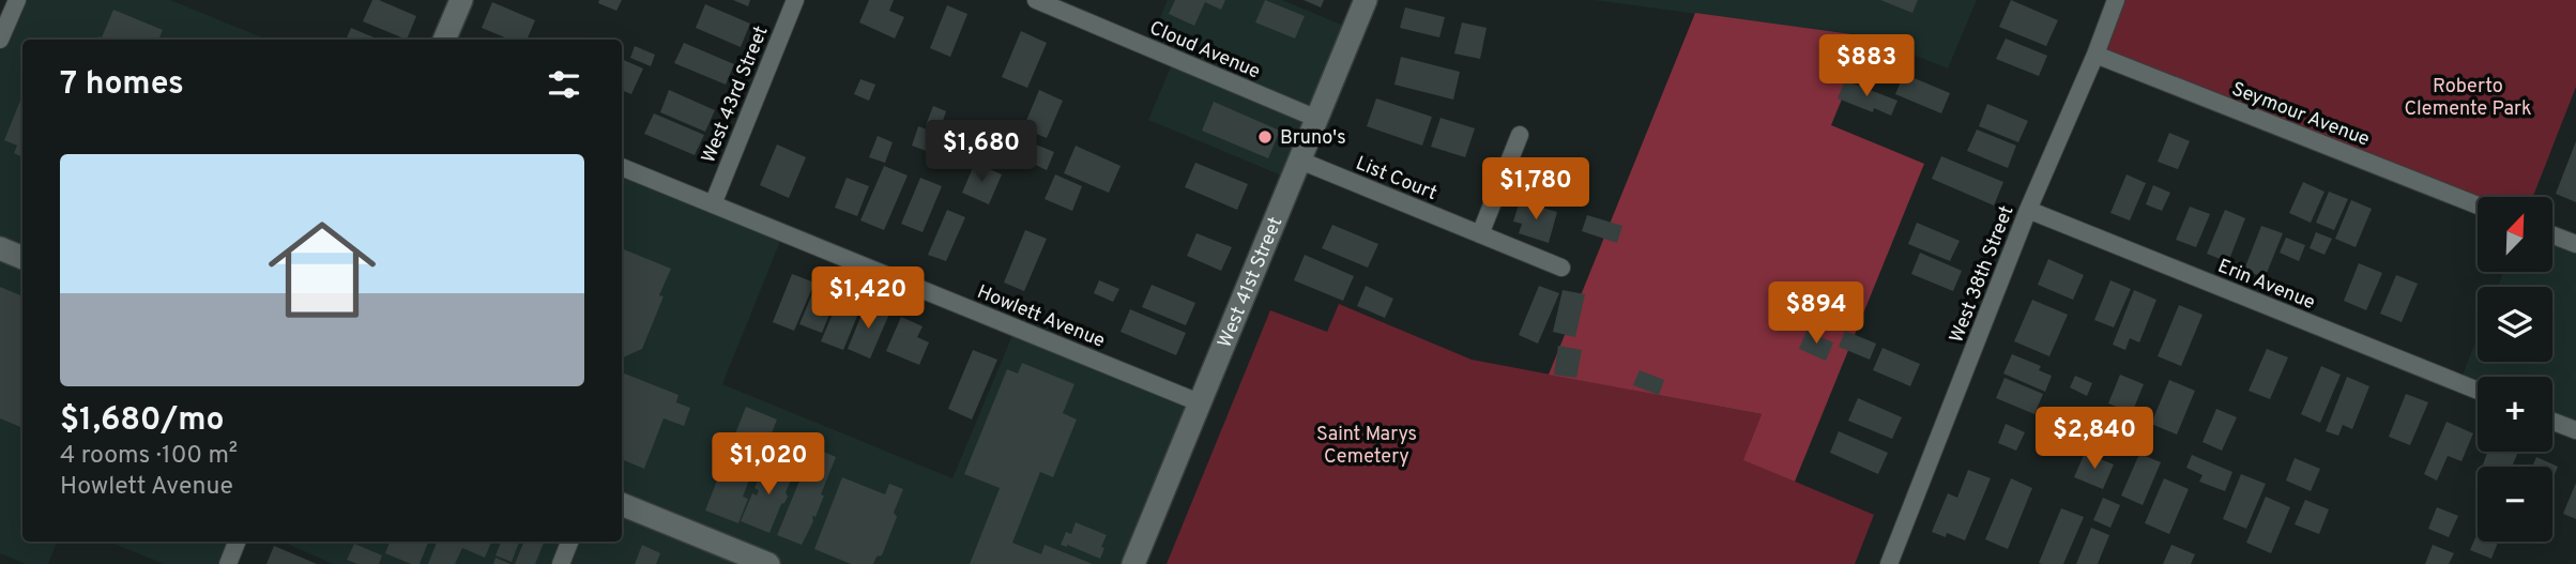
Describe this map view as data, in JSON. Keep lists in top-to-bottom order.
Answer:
{
  "streets": {
    "street": [
      "Cloud Avenue",
      "West 43rd Street",
      "Seymour Avenue",
      "List Court",
      "West 38th Street",
      "West 41st Street",
      "Erin Avenue",
      "Howlett Avenue"
    ]
  },
  "crossings": [
    ["Cloud Avenue", "West 41st Street"],
    ["West 43rd Street", "Howlett Avenue"],
    ["Seymour Avenue", "West 38th Street"],
    ["List Court", "West 41st Street"],
    ["West 38th Street", "Erin Avenue"],
    ["West 41st Street", "Howlett Avenue"]
  ],
  "parks": ["Roberto Clemente Park", "Saint Marys Cemetery"],
  "places": ["Bruno's"],
  "north": "top right",
  "page": {
    "price": [
      "$883",
      "$1,680",
      "$1,780",
      "$1,420",
      "$894",
      "$2,840",
      "$1,020"
    ],
    "heading": "7 homes",
    "list": [
      {
        "name": "$1,680/mo",
        "note": "4 rooms · 100 m² · Howlett Avenue"
      }
    ],
    "map_buttons": ["+", "−"]
  }
}
